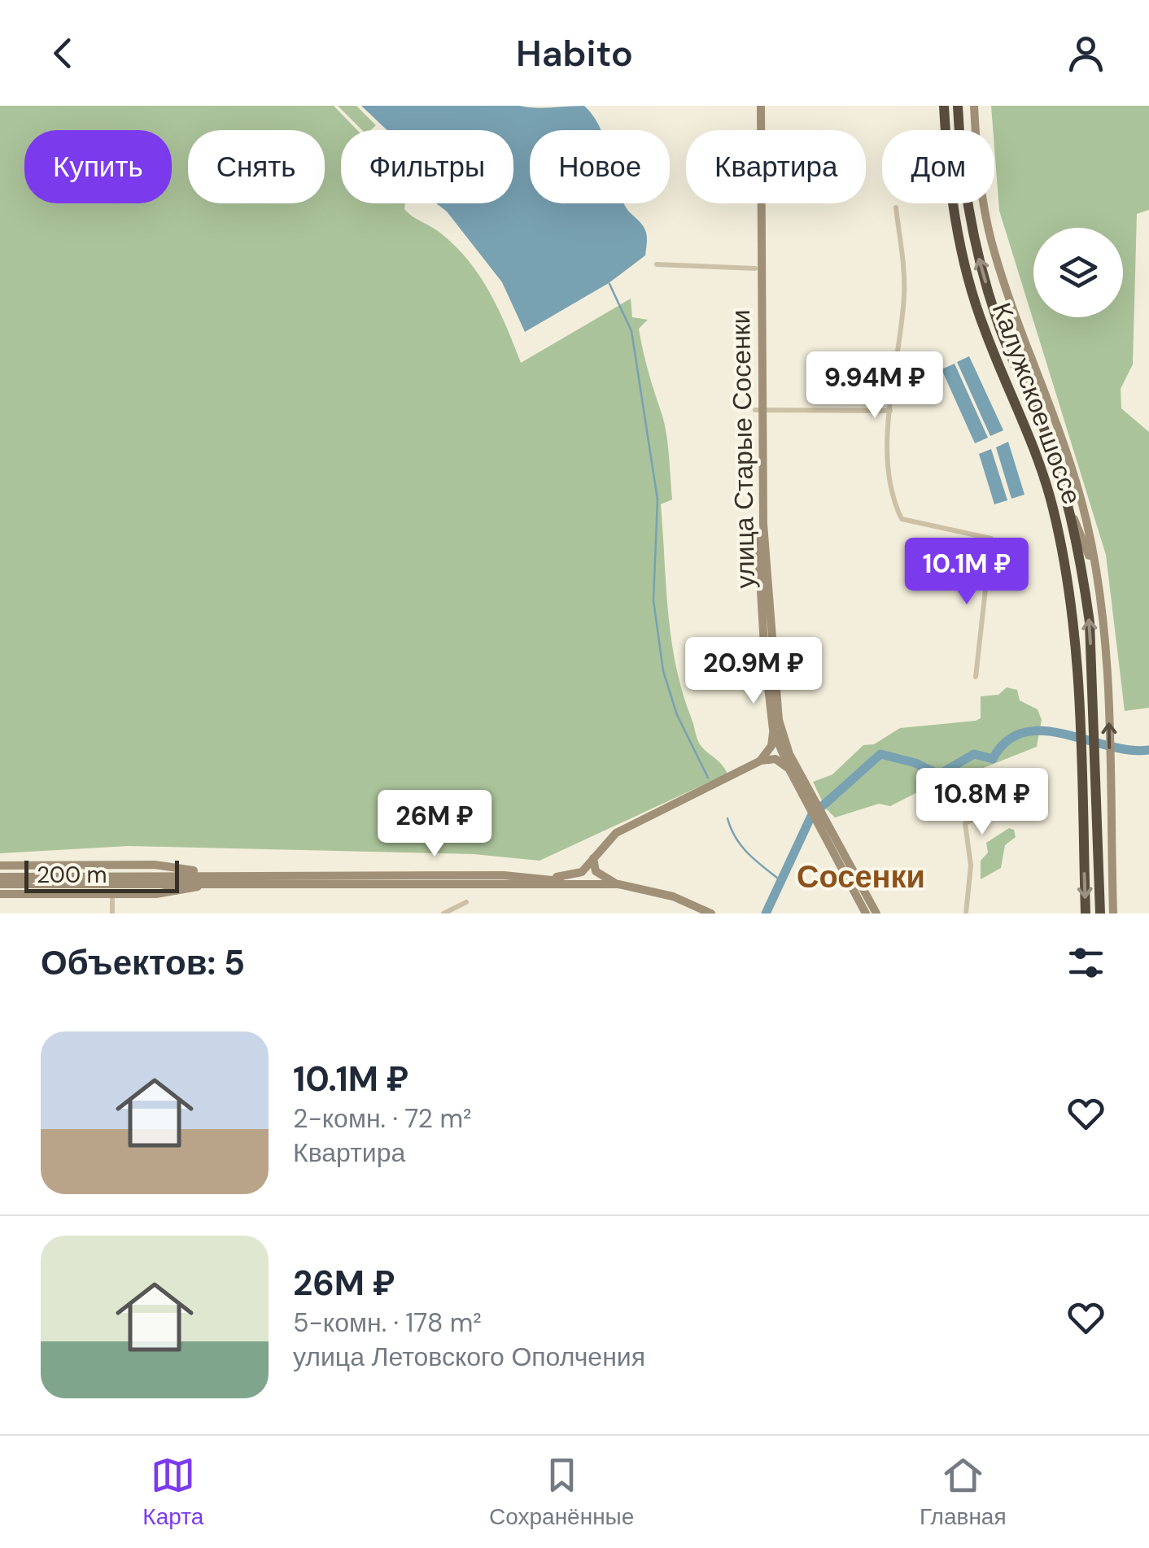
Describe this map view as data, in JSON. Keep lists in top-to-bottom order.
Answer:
{
  "streets": {
    "highway": ["Калужское шоссе"],
    "main road": ["улица Старые Сосенки"]
  },
  "districts": ["Сосенки"],
  "scale_bar": "200 m",
  "page": {
    "header": "Habito",
    "chip": [
      "Купить",
      "Снять",
      "Фильтры",
      "Новое",
      "Квартира",
      "Дом"
    ],
    "price": [
      "9.94M ₽",
      "10.1M ₽",
      "20.9M ₽",
      "10.8M ₽",
      "26M ₽"
    ],
    "scale": "200 m",
    "heading": "Объектов: 5",
    "list": [
      {
        "name": "10.1M ₽",
        "note": "2-комн. · 72 m² · Квартира"
      },
      {
        "name": "26M ₽",
        "note": "5-комн. · 178 m² · улица Летовского Ополчения"
      }
    ],
    "tabs": ["Карта", "Сохранённые", "Главная"]
  }
}
